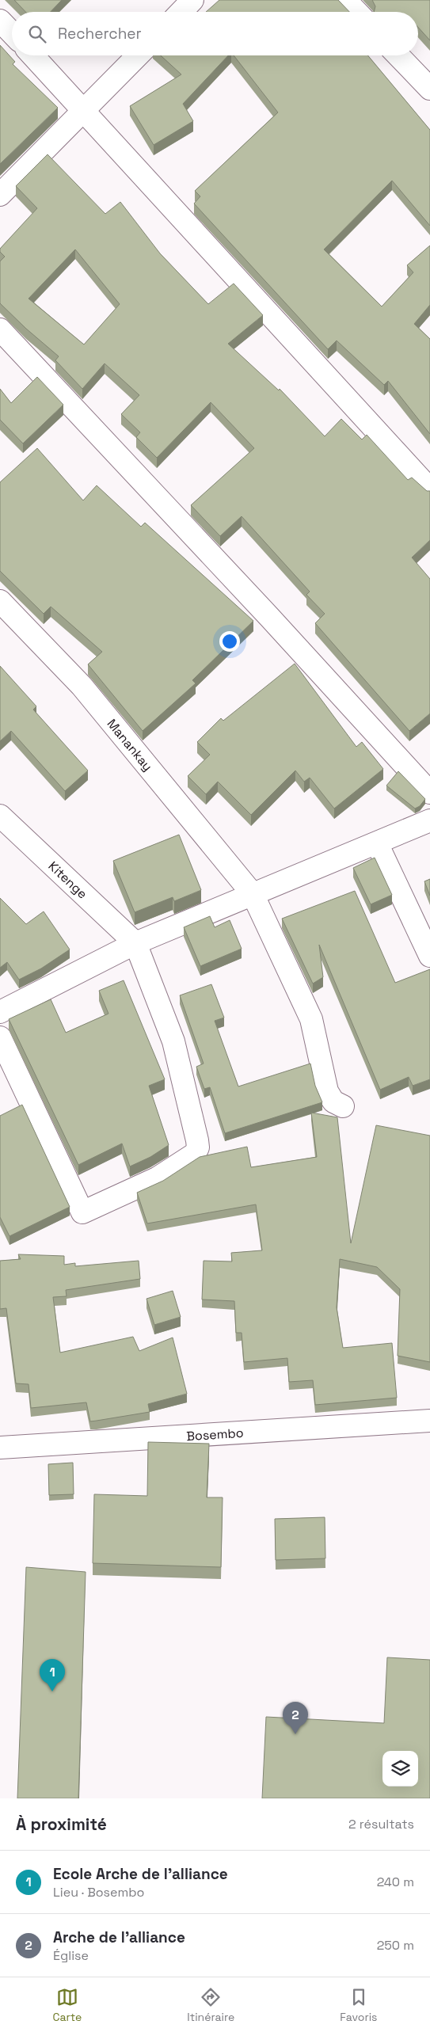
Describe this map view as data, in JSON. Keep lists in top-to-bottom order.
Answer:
{
  "streets": {
    "street": ["Manankay", "Kitenge", "Bosembo"]
  },
  "page": {
    "search": "Rechercher",
    "pins": ["1", "2"],
    "heading": ["À proximité", "2 résultats"],
    "list": [
      {
        "mark": "1",
        "name": "Ecole Arche de l'alliance",
        "note": "Lieu · Bosembo",
        "value": "240 m"
      },
      {
        "mark": "2",
        "name": "Arche de l'alliance",
        "note": "Église",
        "value": "250 m"
      }
    ],
    "nav": ["Carte", "Itinéraire", "Favoris"]
  }
}
